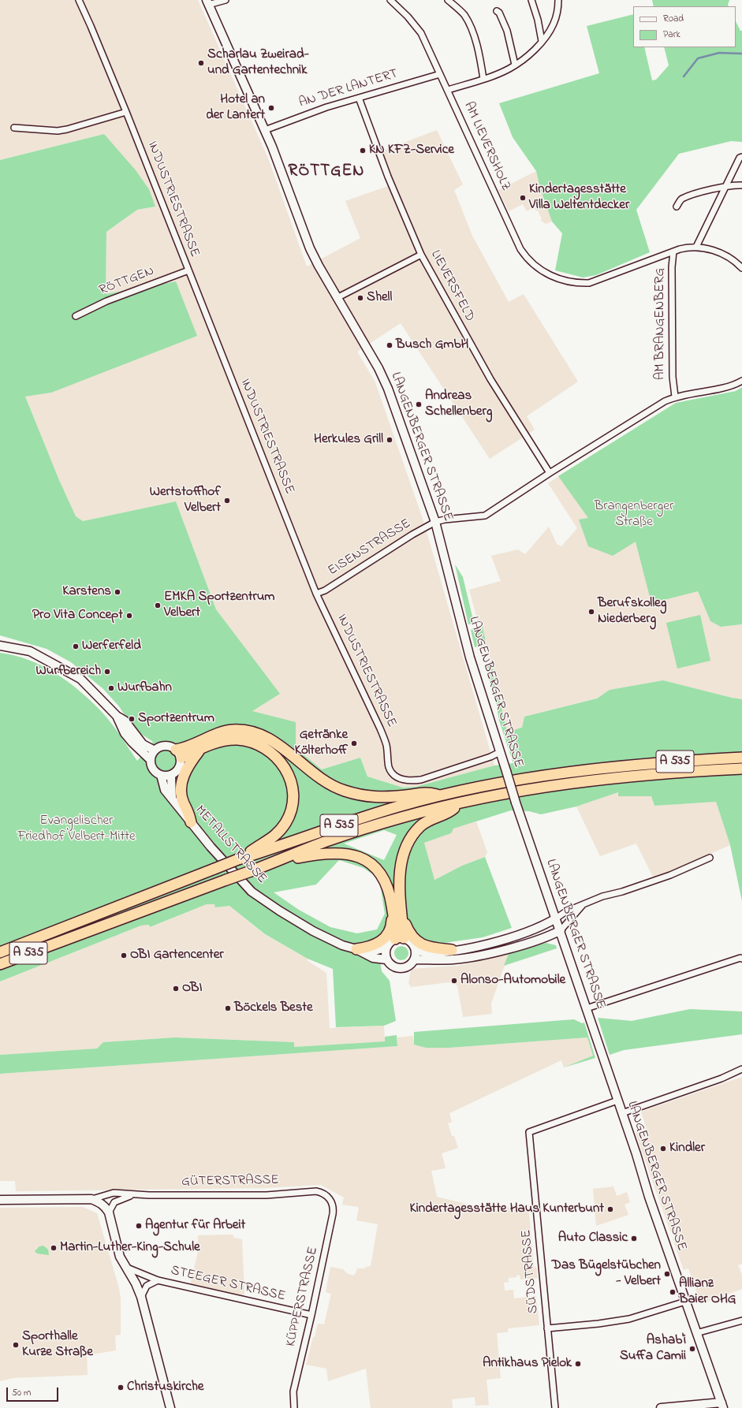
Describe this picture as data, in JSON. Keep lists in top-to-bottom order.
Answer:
{
  "streets": {
    "highway": ["A 535"],
    "main road": ["LANGENBERGER STRASSE", "METALLSTRASSE", "GÜTERSTRASSE"],
    "street": [
      "AN DER LANTERT",
      "AM LIEVERSHOLZ",
      "INDUSTRIESTRASSE",
      "RÖTTGEN",
      "LIEVERSFELD",
      "AM BRANGENBERG",
      "EISENSTRASSE",
      "SÜDSTRASSE",
      "STEEGER STRASSE",
      "KÜPPERSTRASSE"
    ]
  },
  "crossings": [
    ["AN DER LANTERT", "AM LIEVERSHOLZ"],
    ["AN DER LANTERT", "LIEVERSFELD"],
    ["AN DER LANTERT", "LANGENBERGER STRASSE"],
    ["AM LIEVERSHOLZ", "AM BRANGENBERG"],
    ["INDUSTRIESTRASSE", "RÖTTGEN"],
    ["INDUSTRIESTRASSE", "LANGENBERGER STRASSE"],
    ["INDUSTRIESTRASSE", "EISENSTRASSE"],
    ["LANGENBERGER STRASSE", "EISENSTRASSE"],
    ["LANGENBERGER STRASSE", "SÜDSTRASSE"],
    ["GÜTERSTRASSE", "KÜPPERSTRASSE"],
    ["STEEGER STRASSE", "KÜPPERSTRASSE"]
  ],
  "districts": ["RÖTTGEN"],
  "parks": ["Brangenberger Straße", "Evangelischer Friedhof Velbert-Mitte"],
  "places": [
    "Scharlau Zweirad- und Gartentechnik",
    "Hotel an der Lantert",
    "KN KFZ-Service",
    "Kindertagesstätte Villa Weltentdecker",
    "Shell",
    "Busch GmbH",
    "Andreas Schellenberg",
    "Herkules Grill",
    "Wertstoffhof Velbert",
    "Karstens",
    "EMKA Sportzentrum Velbert",
    "Berufskolleg Niederberg",
    "Pro Vita Concept",
    "Werferfeld",
    "Wurfbereich",
    "Wurfbahn",
    "Sportzentrum",
    "Getränke Költerhoff",
    "OBI Gartencenter",
    "Alonso-Automobile",
    "OBI",
    "Böckels Beste",
    "Kindler",
    "Kindertagesstätte Haus Kunterbunt",
    "Agentur für Arbeit",
    "Auto Classic",
    "Martin-Luther-King-Schule",
    "Das Bügelstübchen - Velbert",
    "Allianz Baier OHG",
    "Sporthalle Kurze Straße",
    "Ashab'i Suffa Camii",
    "Antikhaus Pielok",
    "Christuskirche"
  ],
  "legend": ["Road", "Park"],
  "scale_bar": "50 m"
}
